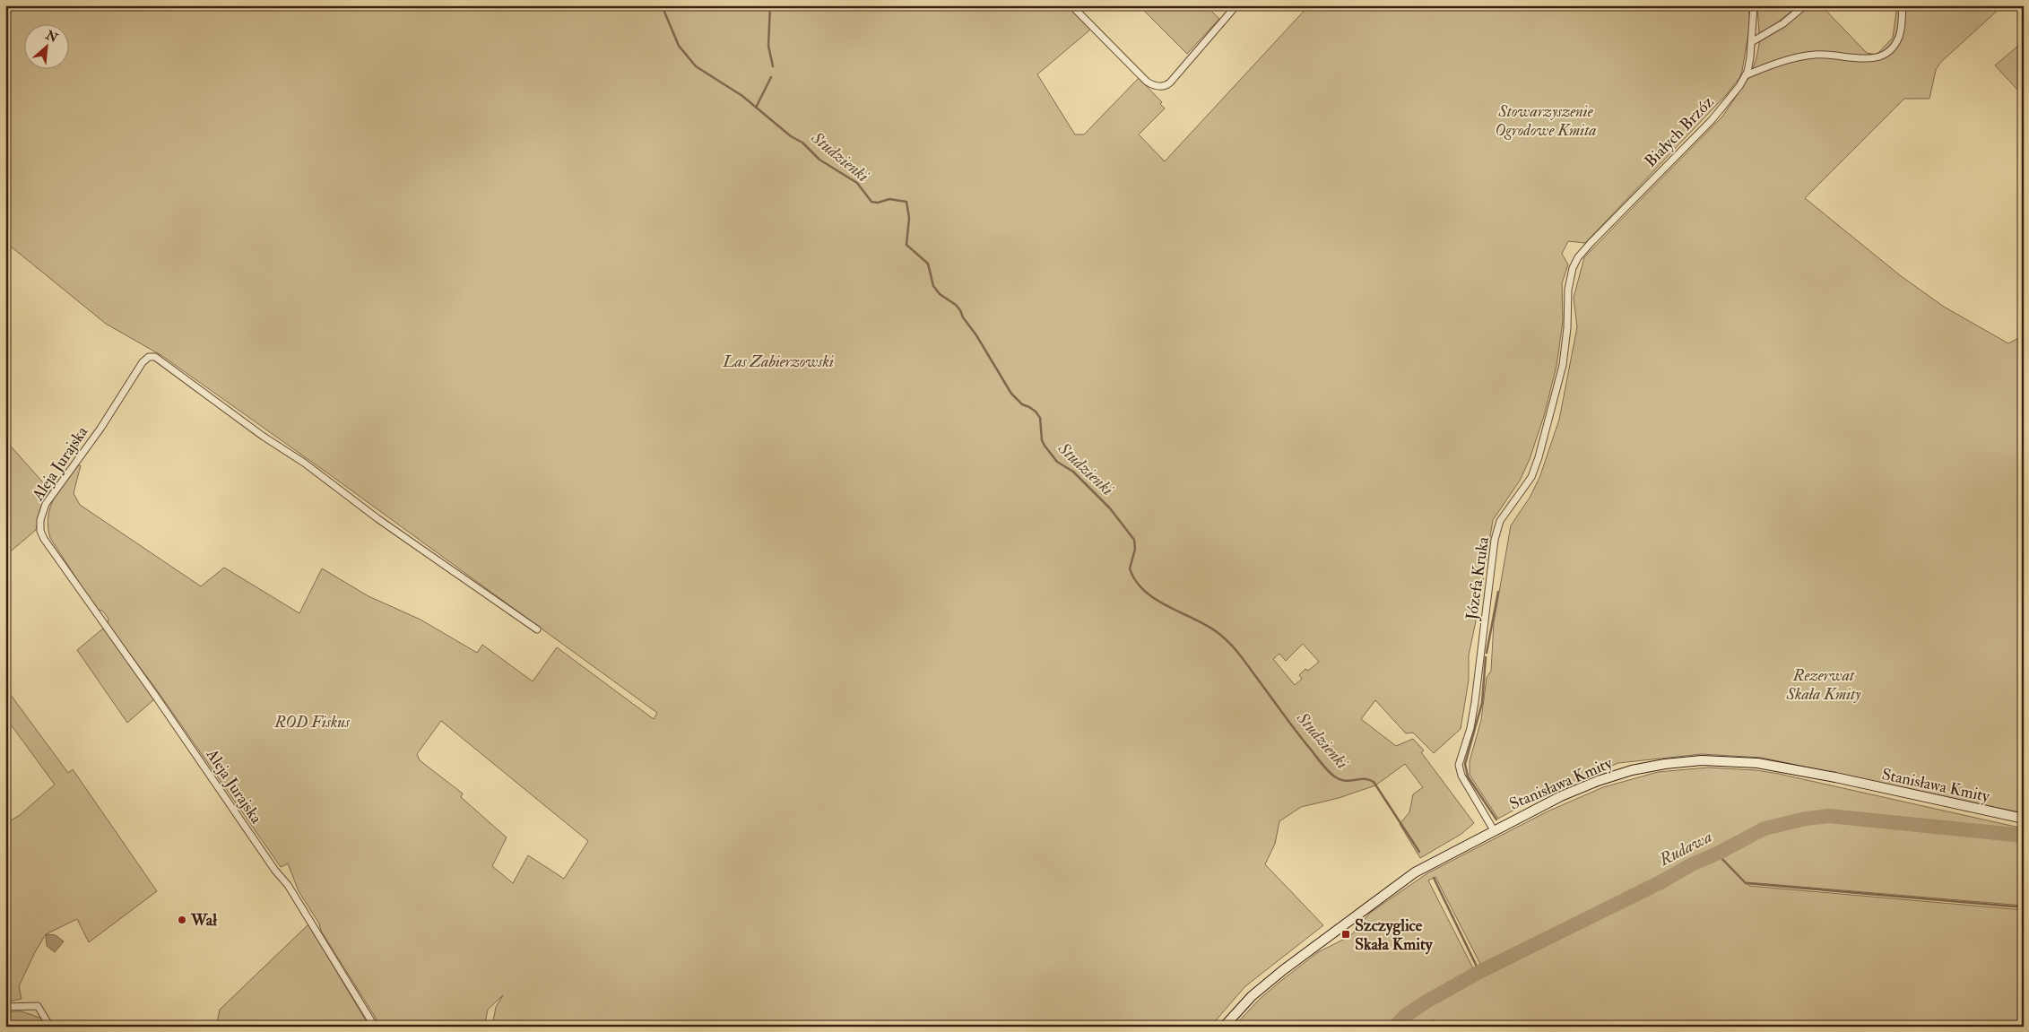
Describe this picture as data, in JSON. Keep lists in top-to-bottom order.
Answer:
{
  "streets": {
    "main road": ["Stanisława Kmity"],
    "street": ["Białych Brzóz", "Aleja Jurajska", "Józefa Kruka"]
  },
  "crossings": [
    ["Białych Brzóz", "Józefa Kruka"],
    ["Józefa Kruka", "Stanisława Kmity"]
  ],
  "water": ["Studzienki", "Rudawa"],
  "parks": [
    "Stowarzyszenie Ogrodowe Kmita",
    "Las Zabierzowski",
    "Rezerwat Skała Kmity",
    "ROD Fiskus"
  ],
  "places": {
    "other": ["Wał"],
    "transit": ["Szczyglice Skała Kmity"]
  },
  "north": "top right"
}
